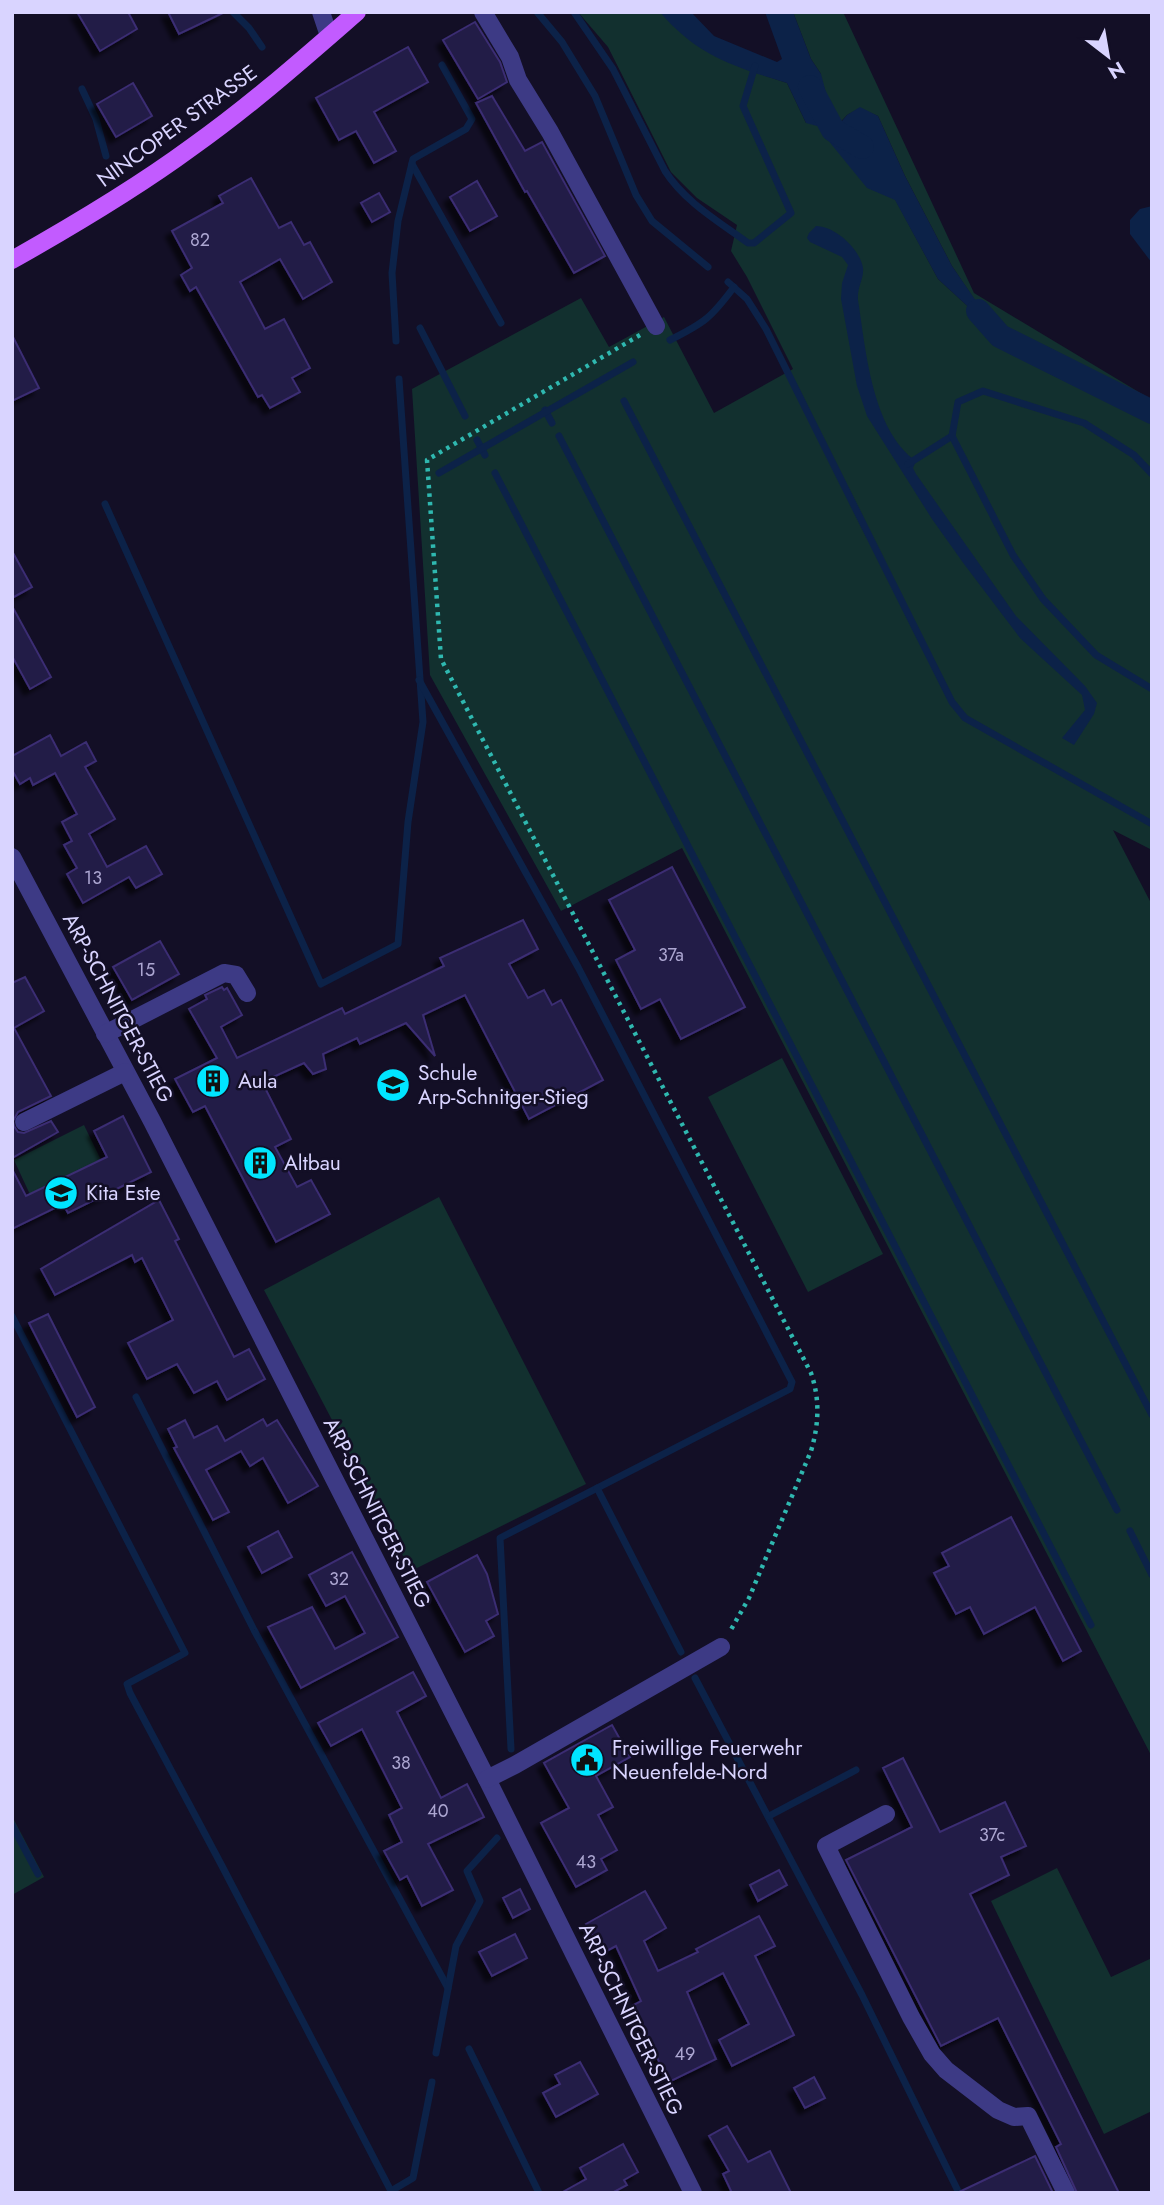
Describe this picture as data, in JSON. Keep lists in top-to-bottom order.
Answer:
{
  "streets": {
    "main road": ["NINCOPER STRASSE"],
    "street": ["ARP-SCHNITGER-STIEG"]
  },
  "places": {
    "building": ["Aula", "Altbau"],
    "school or university": ["Schule Arp-Schnitger-Stieg", "Kita Este"],
    "public building": ["Freiwillige Feuerwehr Neuenfelde-Nord"]
  },
  "house_numbers": [
    "82",
    "13",
    "37a",
    "15",
    "32",
    "38",
    "40",
    "37c",
    "43",
    "49"
  ],
  "north": "bottom right"
}
